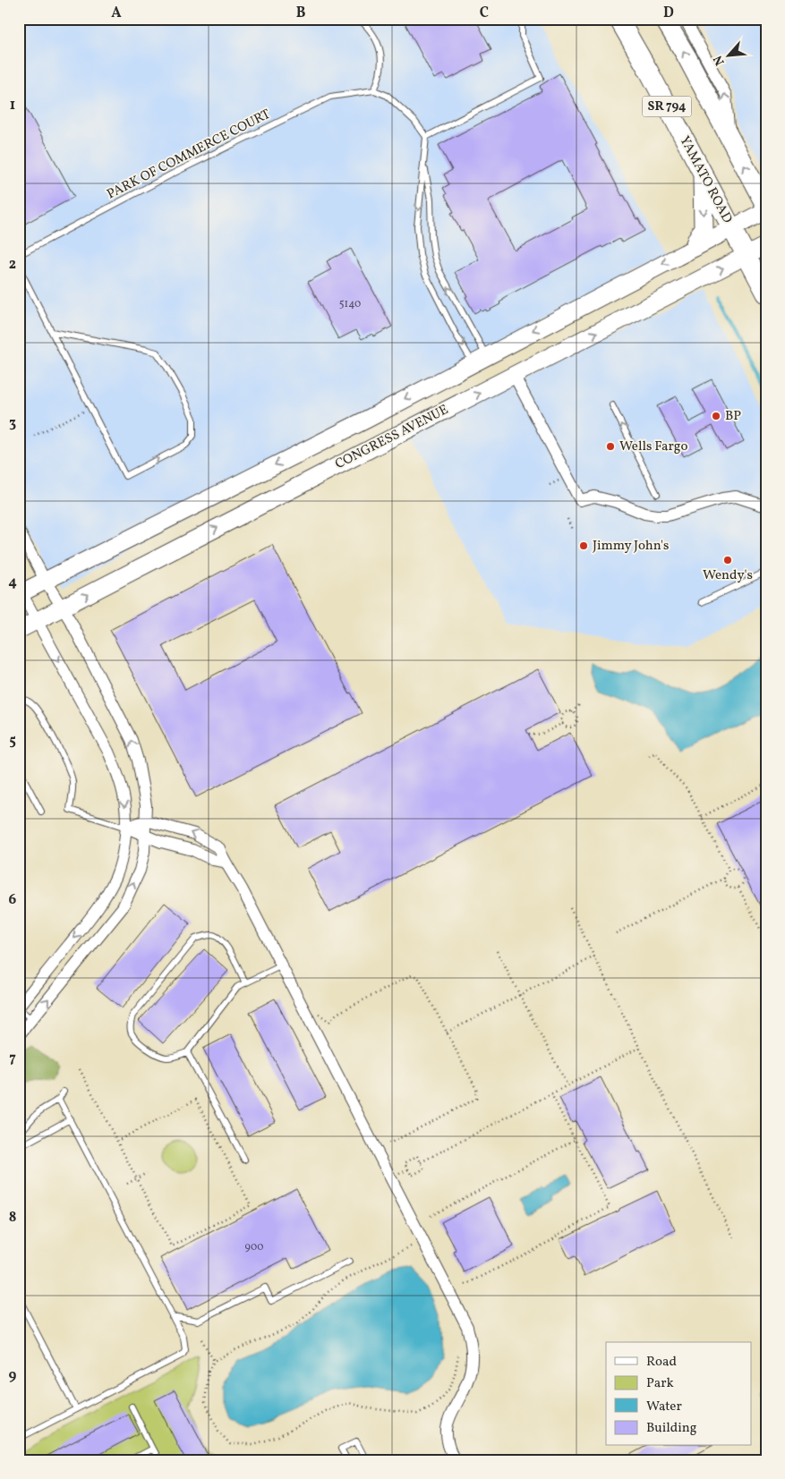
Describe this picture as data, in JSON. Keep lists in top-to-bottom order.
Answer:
{
  "streets": {
    "main road": ["SR 794", "YAMATO ROAD", "CONGRESS AVENUE"],
    "lane": ["PARK OF COMMERCE COURT"]
  },
  "crossings": [
    ["YAMATO ROAD", "CONGRESS AVENUE"]
  ],
  "places": [
    "BP",
    "Wells Fargo",
    "Jimmy John's",
    "Wendy's"
  ],
  "house_numbers": ["5140", "900"],
  "legend": [
    "Road",
    "Park",
    "Water",
    "Building"
  ],
  "north": "bottom left",
  "grid": {
    "columns": [
      "A",
      "B",
      "C",
      "D"
    ],
    "rows": [
      "1",
      "2",
      "3",
      "4",
      "5",
      "6",
      "7",
      "8",
      "9"
    ]
  }
}
